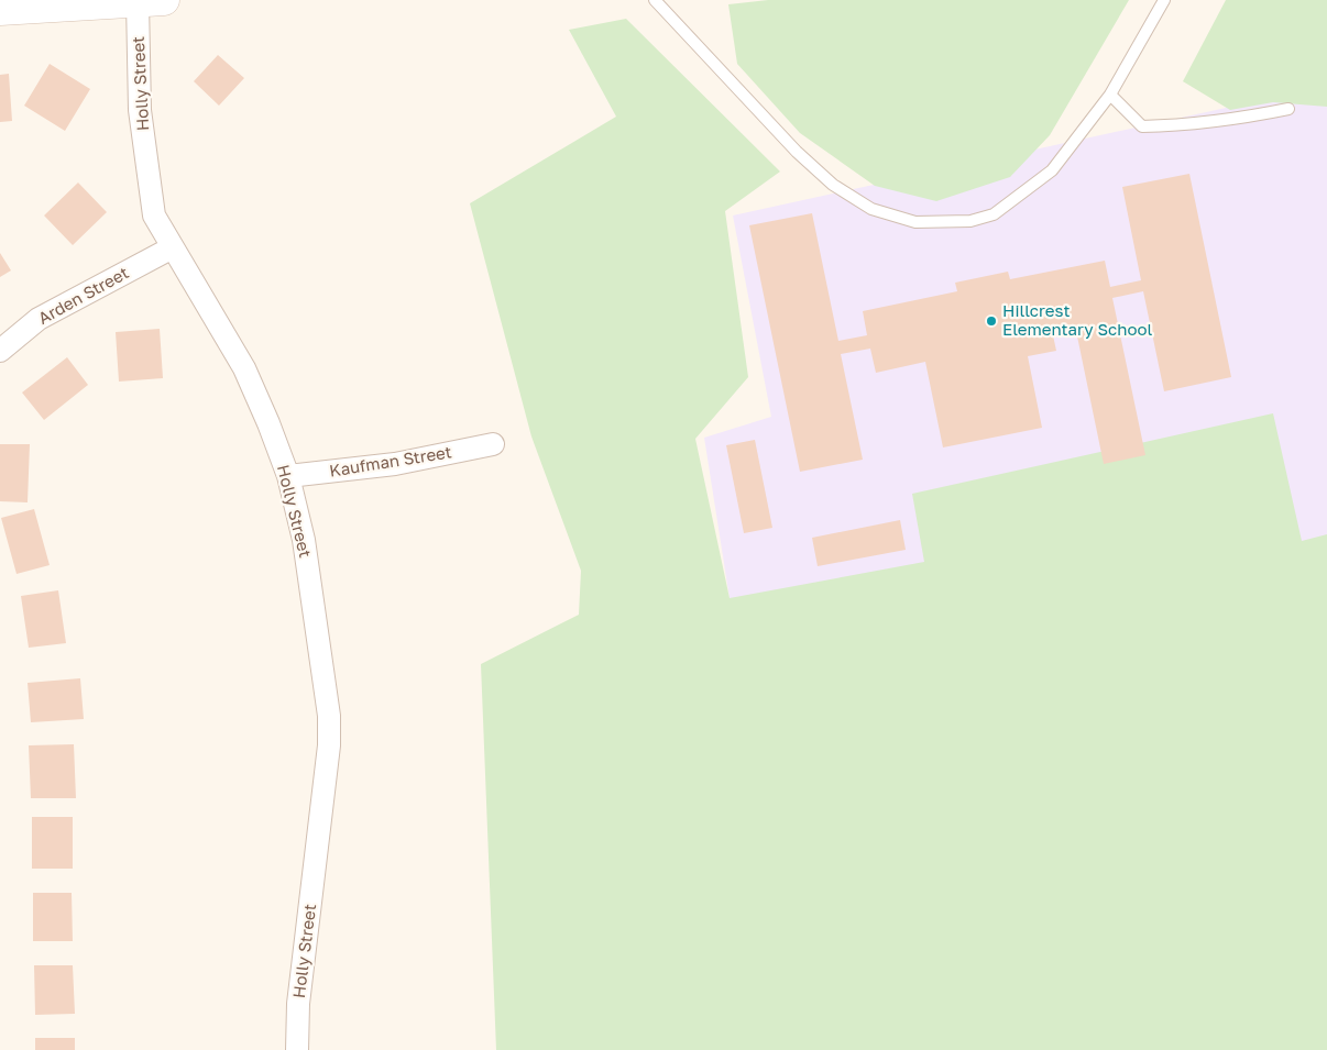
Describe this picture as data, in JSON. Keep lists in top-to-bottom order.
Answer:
{
  "streets": {
    "street": ["Holly Street", "Arden Street", "Kaufman Street"]
  },
  "crossings": [
    ["Holly Street", "Arden Street"],
    ["Holly Street", "Kaufman Street"]
  ],
  "places": ["Hillcrest Elementary School"]
}
